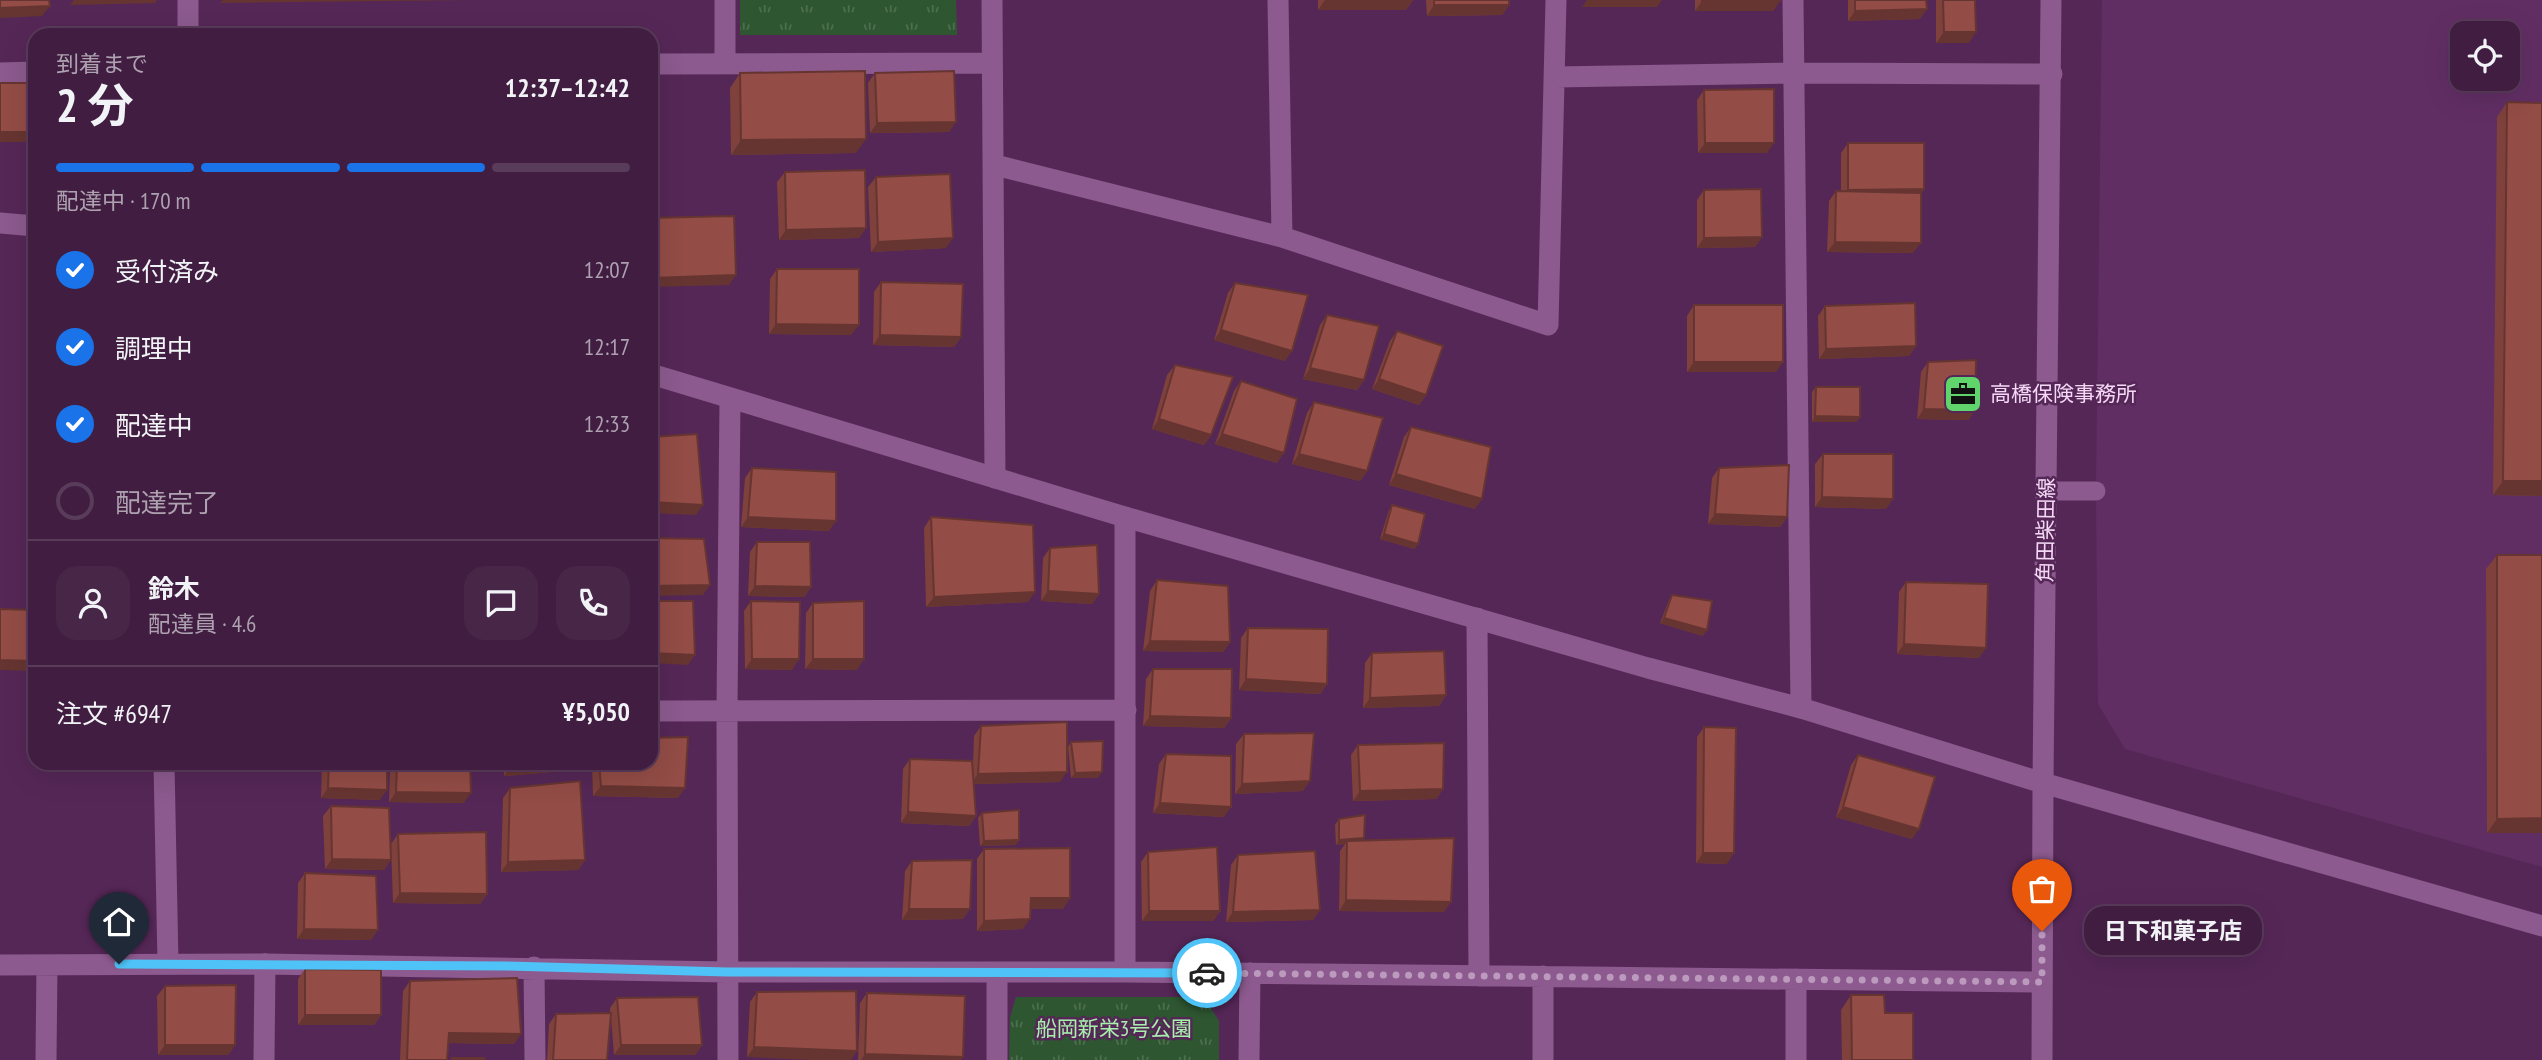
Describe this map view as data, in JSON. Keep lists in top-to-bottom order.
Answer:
{
  "streets": {
    "street": ["角田柴田線"]
  },
  "parks": ["船岡新栄3号公園"],
  "places": {
    "office": ["高橋保険事務所"],
    "other": ["日下和菓子店"]
  },
  "page": {
    "heading": ["2 分", "到着まで", "12:37–12:42"],
    "panel": [
      "鈴木",
      "配達員 · 4.6",
      "注文 #6947",
      "¥5,050"
    ],
    "bar": "配達中 · 170 m",
    "list": [
      ["受付済み", "12:07"],
      ["調理中", "12:17"],
      ["配達中", "12:33"],
      "配達完了"
    ],
    "bubble": "日下和菓子店"
  }
}
